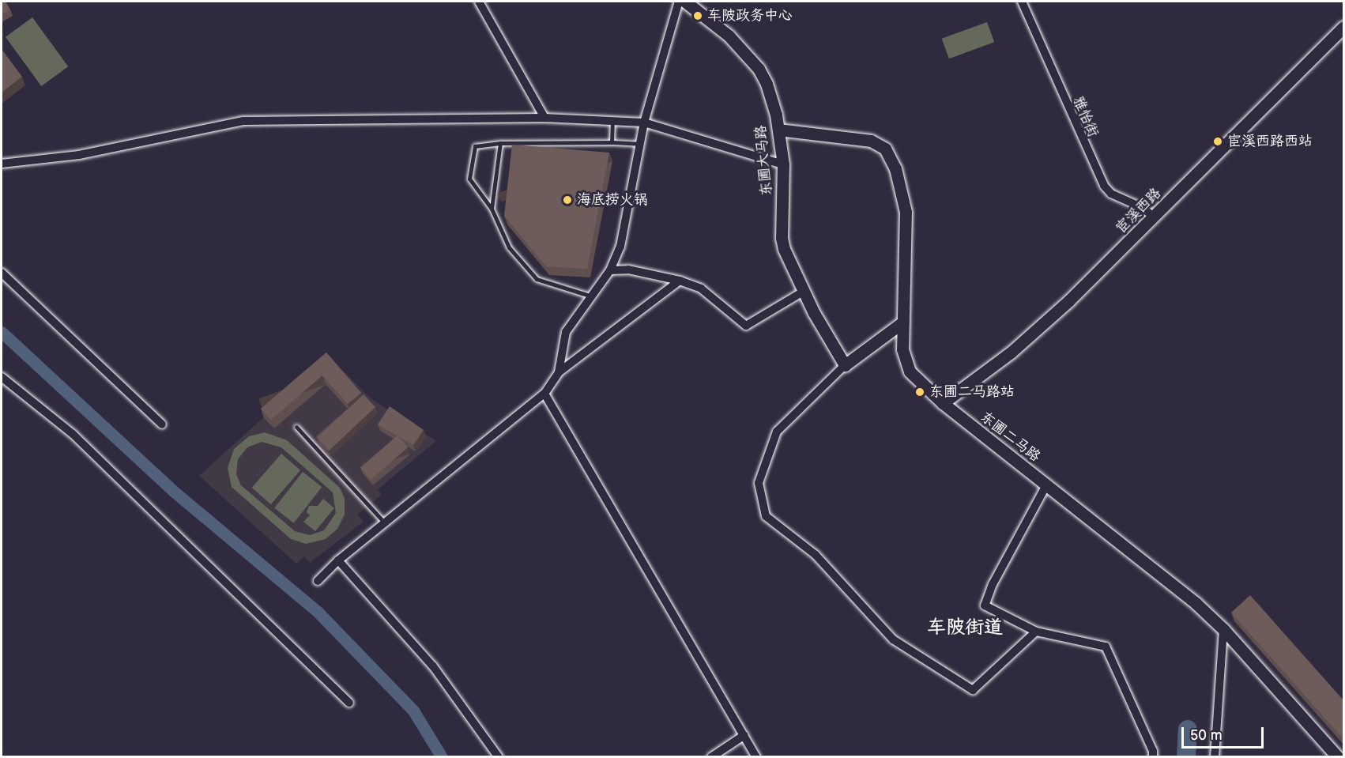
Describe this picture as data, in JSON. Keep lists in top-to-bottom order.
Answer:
{
  "streets": {
    "street": [
      "雅怡街",
      "东圃大马路",
      "宦溪西路",
      "东圃二马路"
    ]
  },
  "crossings": [
    ["雅怡街", "宦溪西路"],
    ["东圃大马路", "东圃二马路"],
    ["宦溪西路", "东圃二马路"]
  ],
  "districts": ["车陂街道"],
  "places": [
    "车陂政务中心",
    "宦溪西路西站",
    "海底捞火锅",
    "东圃二马路站"
  ],
  "scale_bar": "50 m"
}
